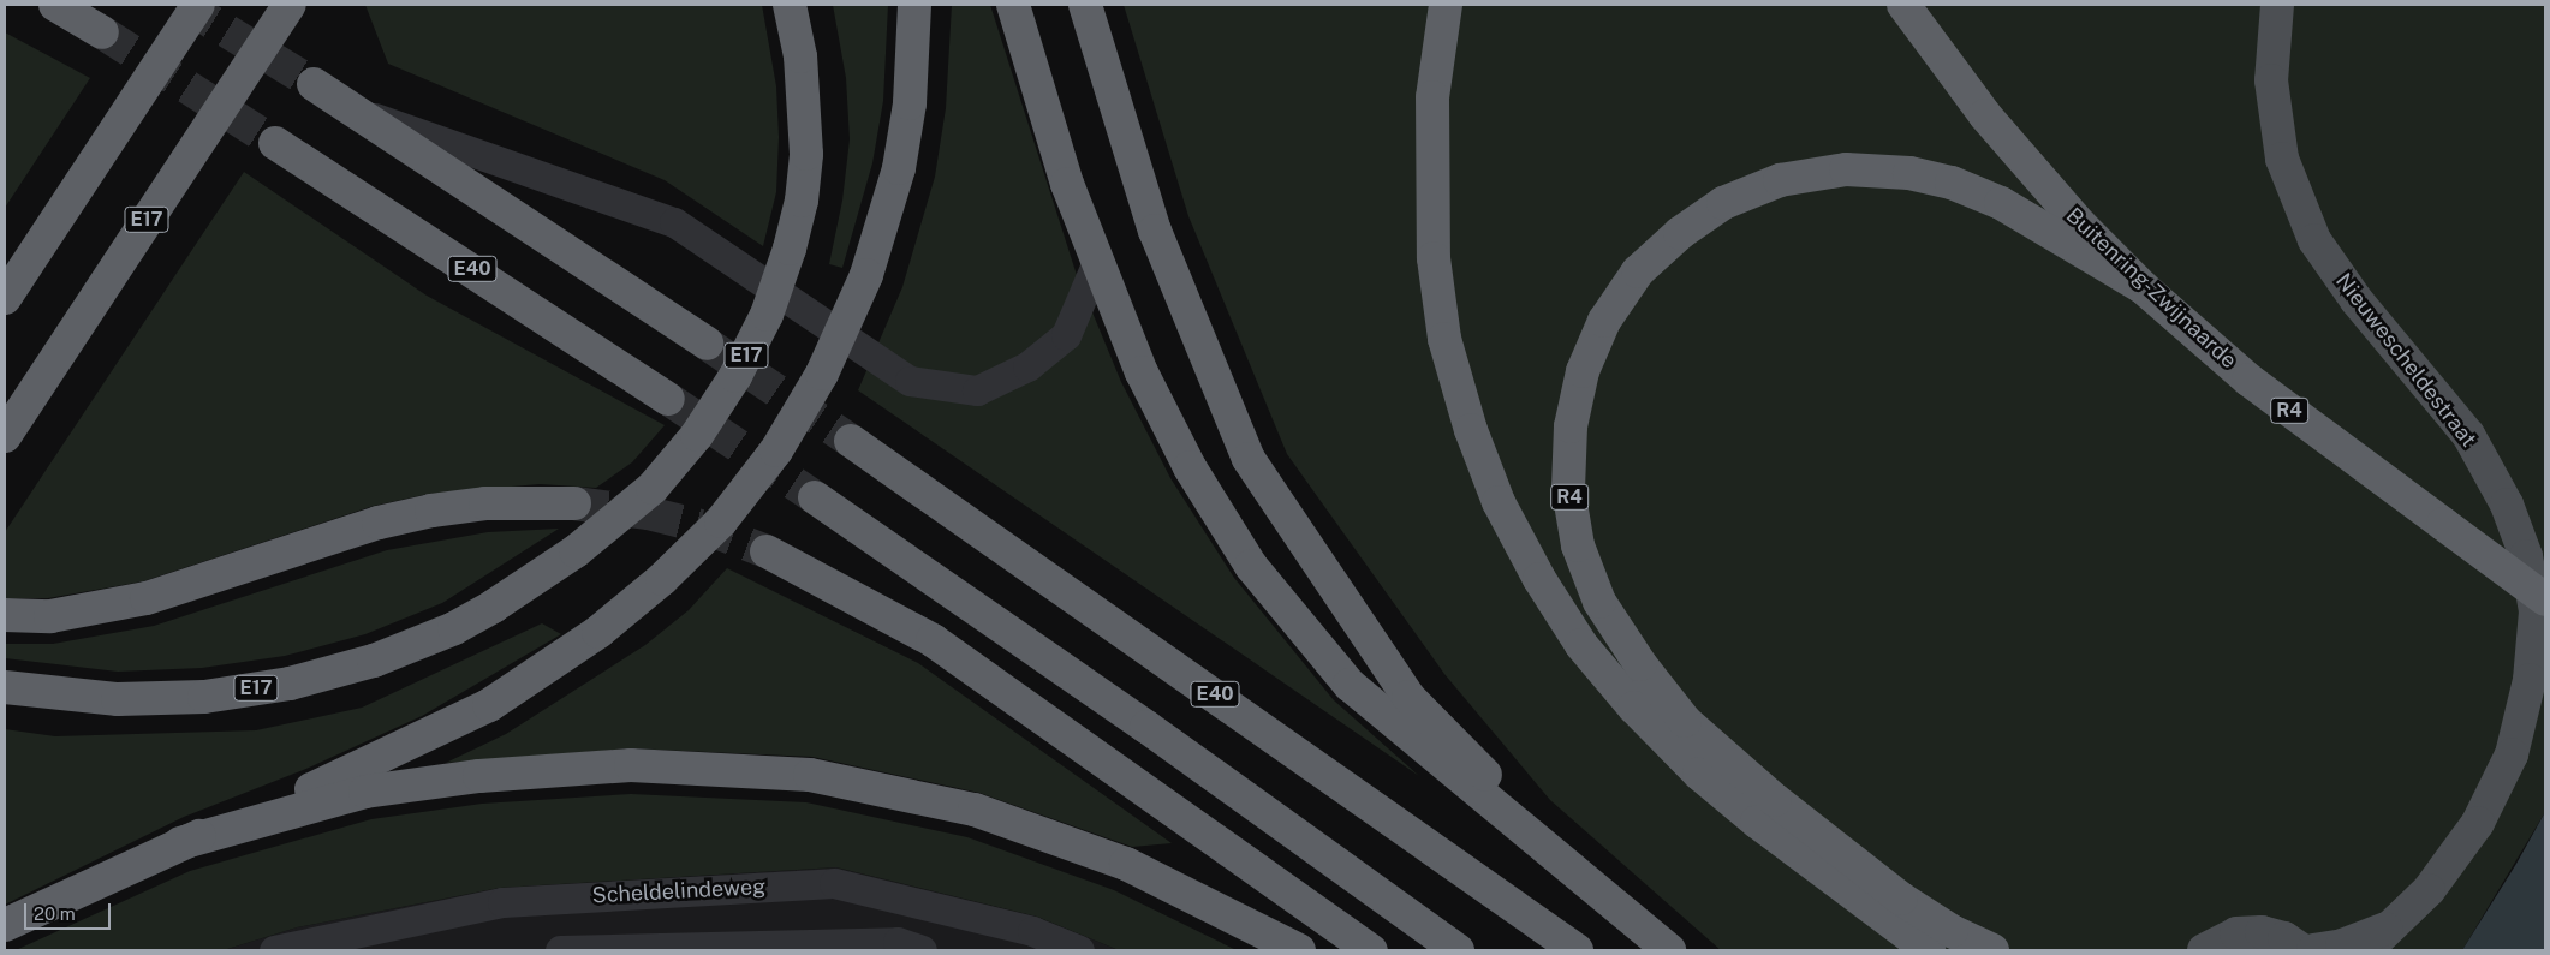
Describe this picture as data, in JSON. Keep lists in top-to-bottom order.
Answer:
{
  "streets": {
    "highway": [
      "E17",
      "E40",
      "Buitenring-Zwijnaarde",
      "R4"
    ],
    "main road": ["Nieuwescheldestraat"],
    "street": ["Scheldelindeweg"]
  },
  "crossings": [
    ["Buitenring-Zwijnaarde", "R4"]
  ],
  "scale_bar": "20 m"
}
